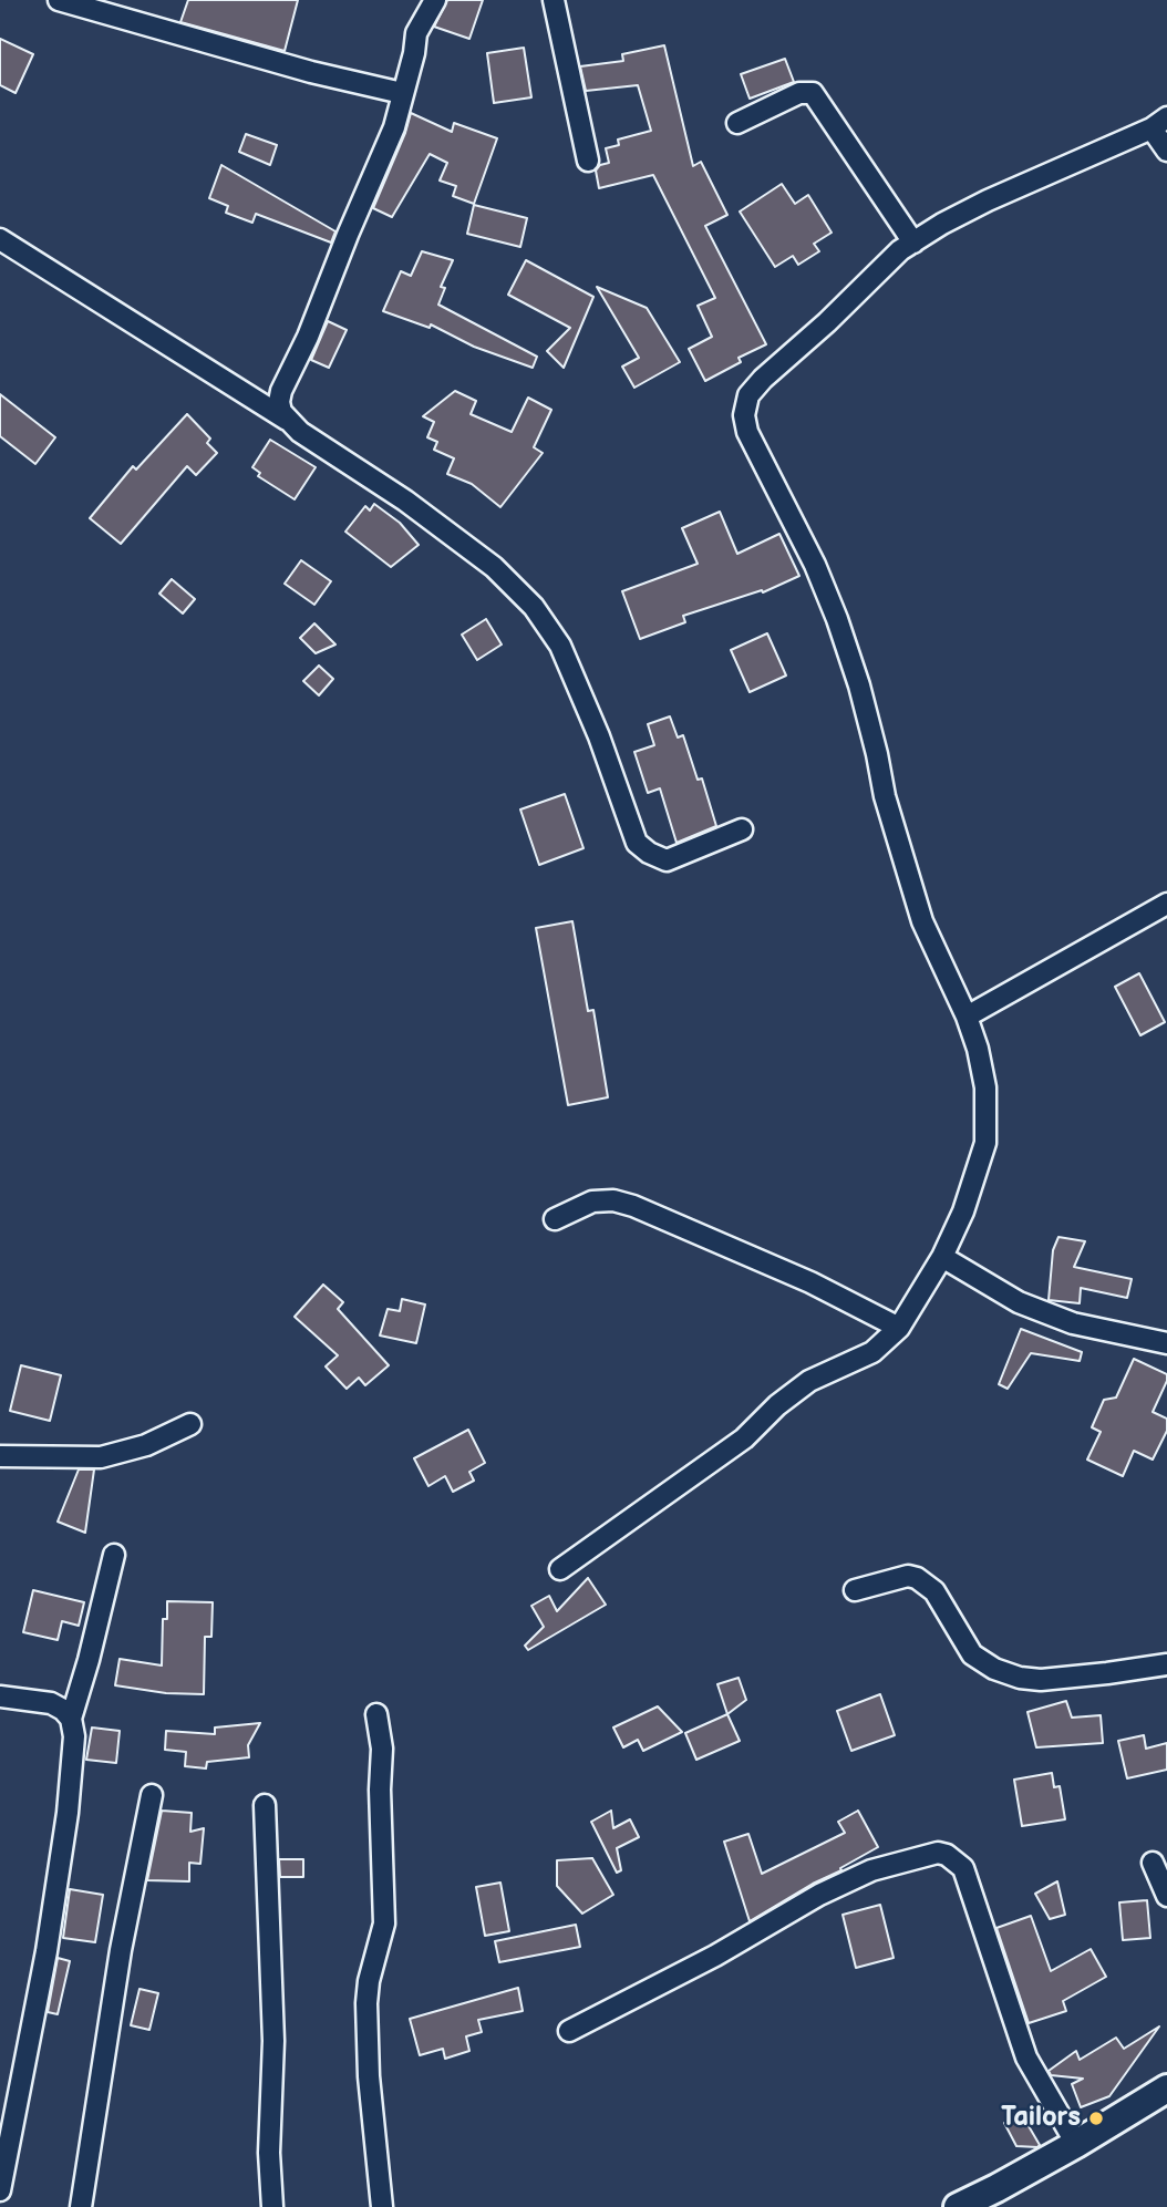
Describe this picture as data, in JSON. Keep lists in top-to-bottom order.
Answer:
{
  "places": ["Tailors"]
}
